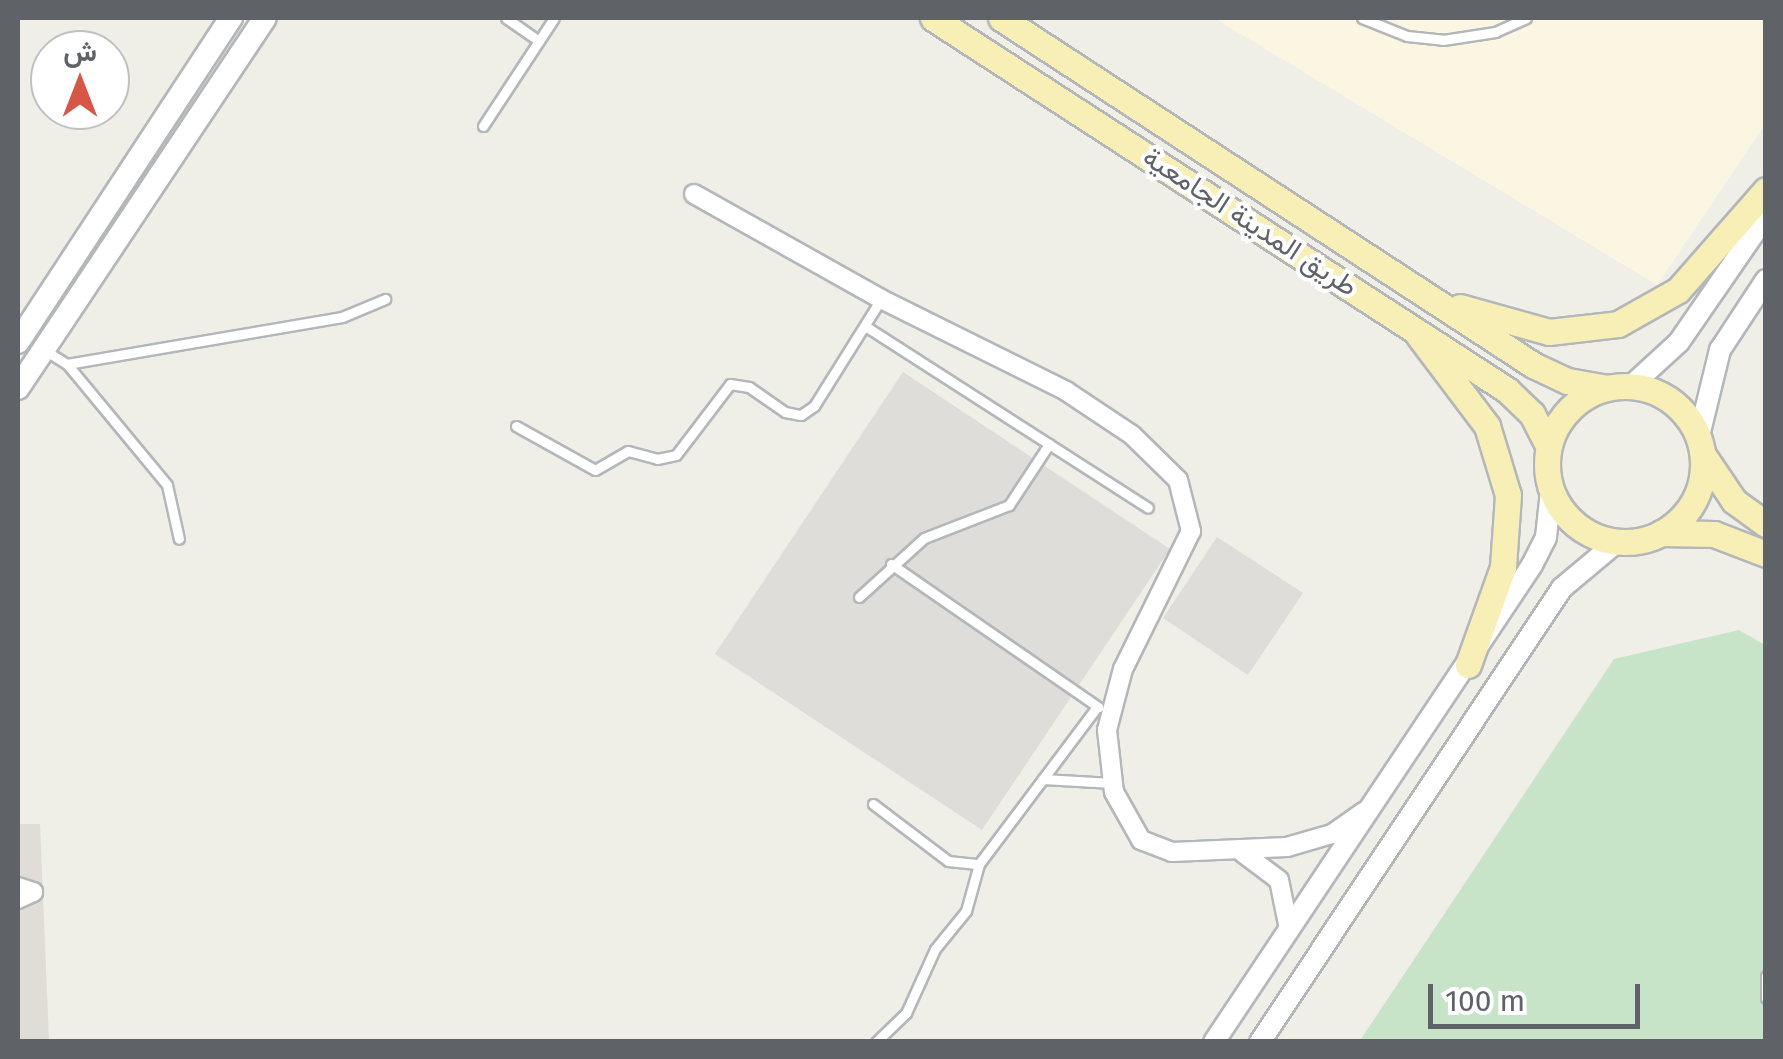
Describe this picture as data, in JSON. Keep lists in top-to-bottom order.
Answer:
{
  "streets": {
    "main road": ["طريق المدينة الجامعية"]
  },
  "scale_bar": "100 m",
  "north": "top"
}
